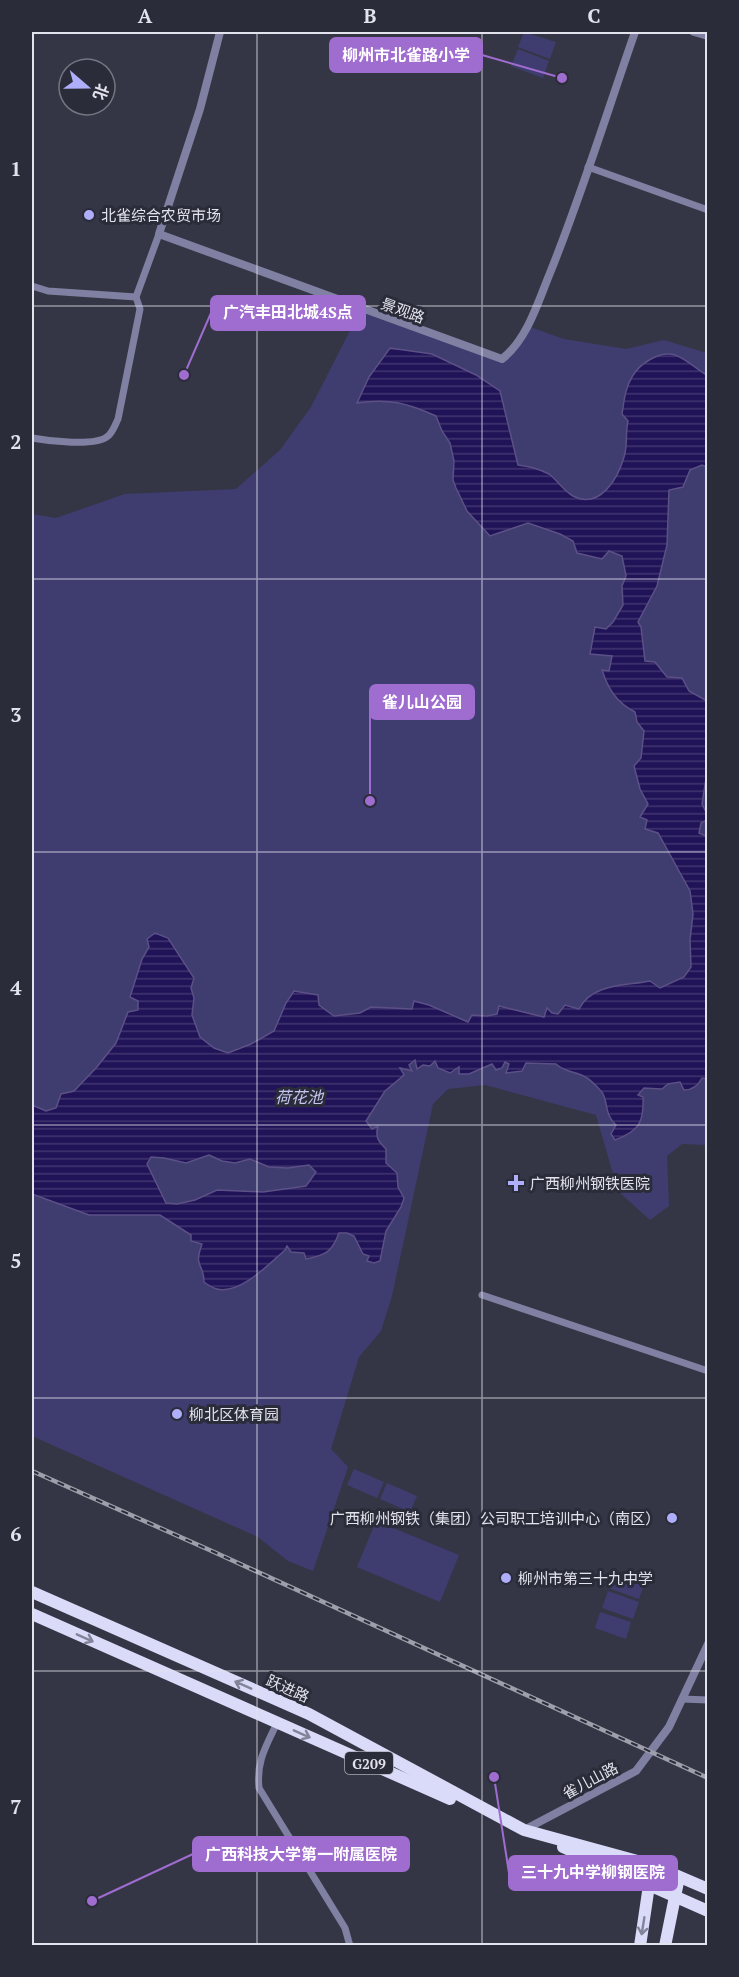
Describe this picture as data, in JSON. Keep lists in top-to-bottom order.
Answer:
{
  "streets": {
    "highway": ["跃进路", "G209"],
    "street": ["景观路", "雀儿山路"]
  },
  "crossings": [
    ["跃进路", "雀儿山路"]
  ],
  "water": ["荷花池"],
  "places": {
    "other": [
      "柳州市北雀路小学",
      "北雀综合农贸市场",
      "广汽丰田北城4S点",
      "雀儿山公园",
      "柳北区体育园",
      "广西柳州钢铁（集团）公司职工培训中心（南区）",
      "柳州市第三十九中学",
      "三十九中学柳钢医院",
      "广西科技大学第一附属医院"
    ],
    "health": ["广西柳州钢铁医院"]
  },
  "north": "right",
  "grid": {
    "columns": ["A", "B", "C"],
    "rows": [
      "1",
      "2",
      "3",
      "4",
      "5",
      "6",
      "7"
    ]
  }
}
